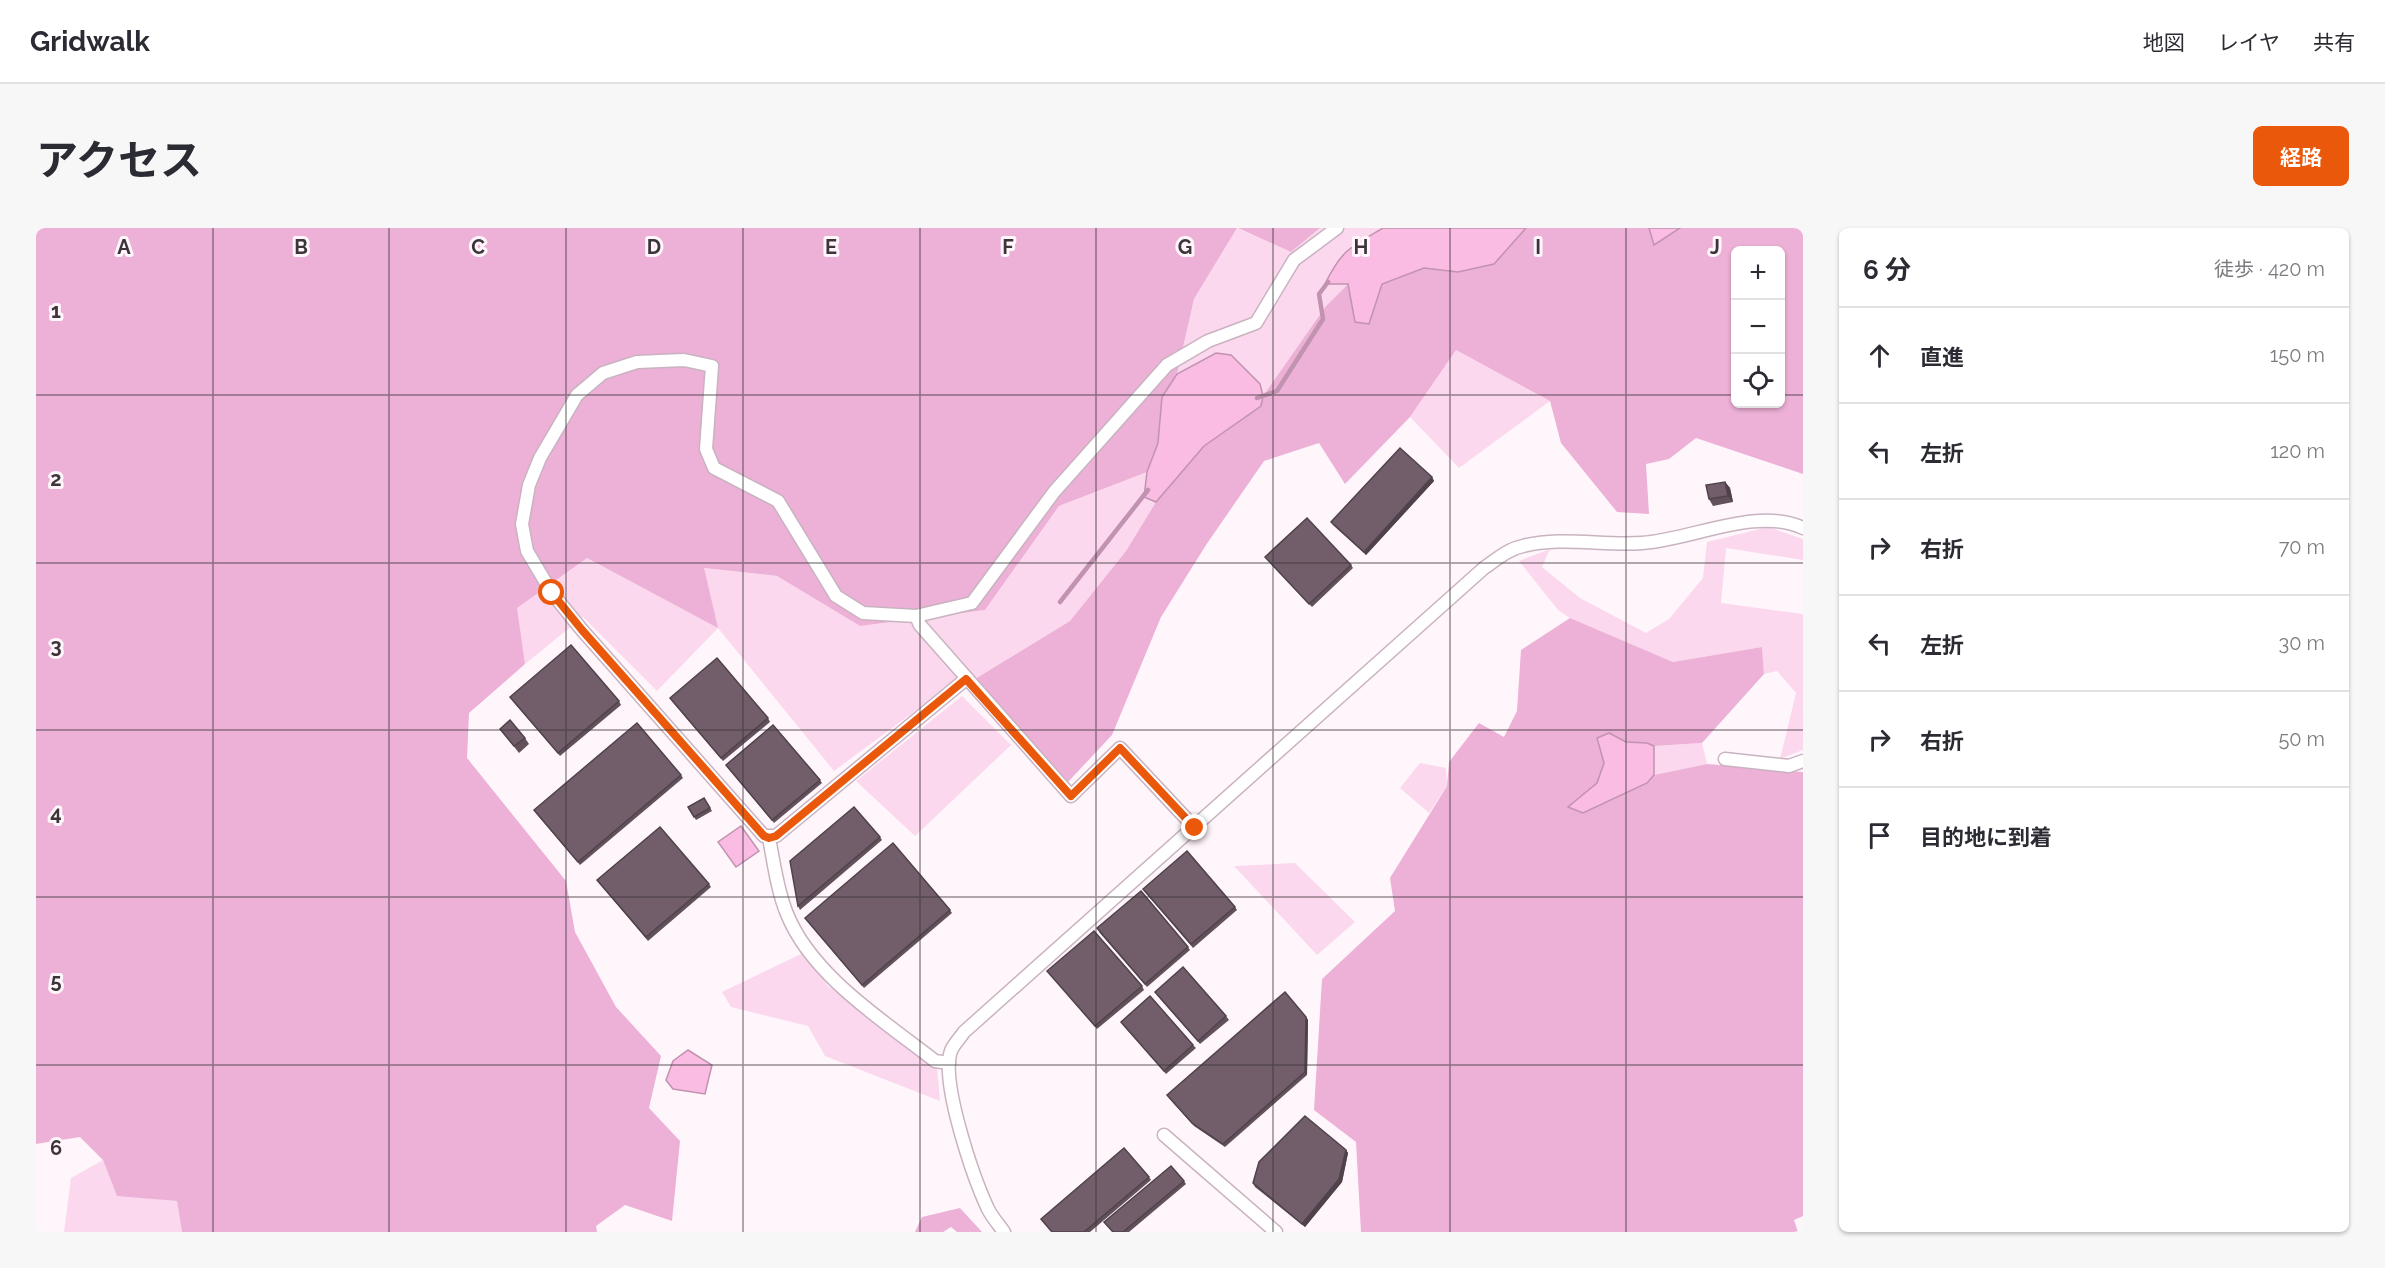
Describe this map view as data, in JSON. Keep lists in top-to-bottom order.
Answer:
{
  "page": {
    "header": "Gridwalk",
    "nav": ["地図", "レイヤ", "共有"],
    "title": "アクセス",
    "buttons": "経路",
    "heading": ["6 分", "徒歩 · 420 m"],
    "map_buttons": ["+", "−"],
    "list": [
      ["直進", "150 m"],
      ["左折", "120 m"],
      ["右折", "70 m"],
      ["左折", "30 m"],
      ["右折", "50 m"],
      "目的地に到着"
    ]
  },
  "grid": {
    "columns": [
      "A",
      "B",
      "C",
      "D",
      "E",
      "F",
      "G",
      "H",
      "I",
      "J"
    ],
    "rows": [
      "1",
      "2",
      "3",
      "4",
      "5",
      "6"
    ]
  }
}
